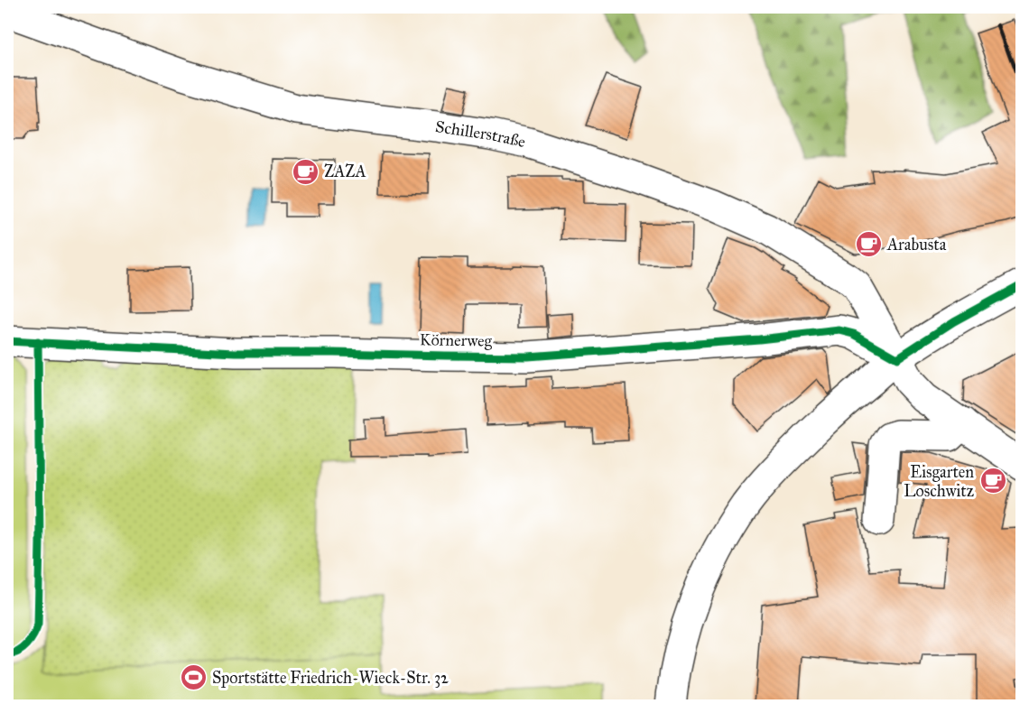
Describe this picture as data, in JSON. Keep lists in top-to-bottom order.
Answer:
{
  "streets": {
    "street": ["Schillerstraße", "Körnerweg"]
  },
  "crossings": [
    ["Schillerstraße", "Körnerweg"]
  ],
  "places": {
    "cafe": ["ZAZA", "Arabusta", "Eisgarten Loschwitz"],
    "sports": ["Sportstätte Friedrich-Wieck-Str. 32"]
  }
}
